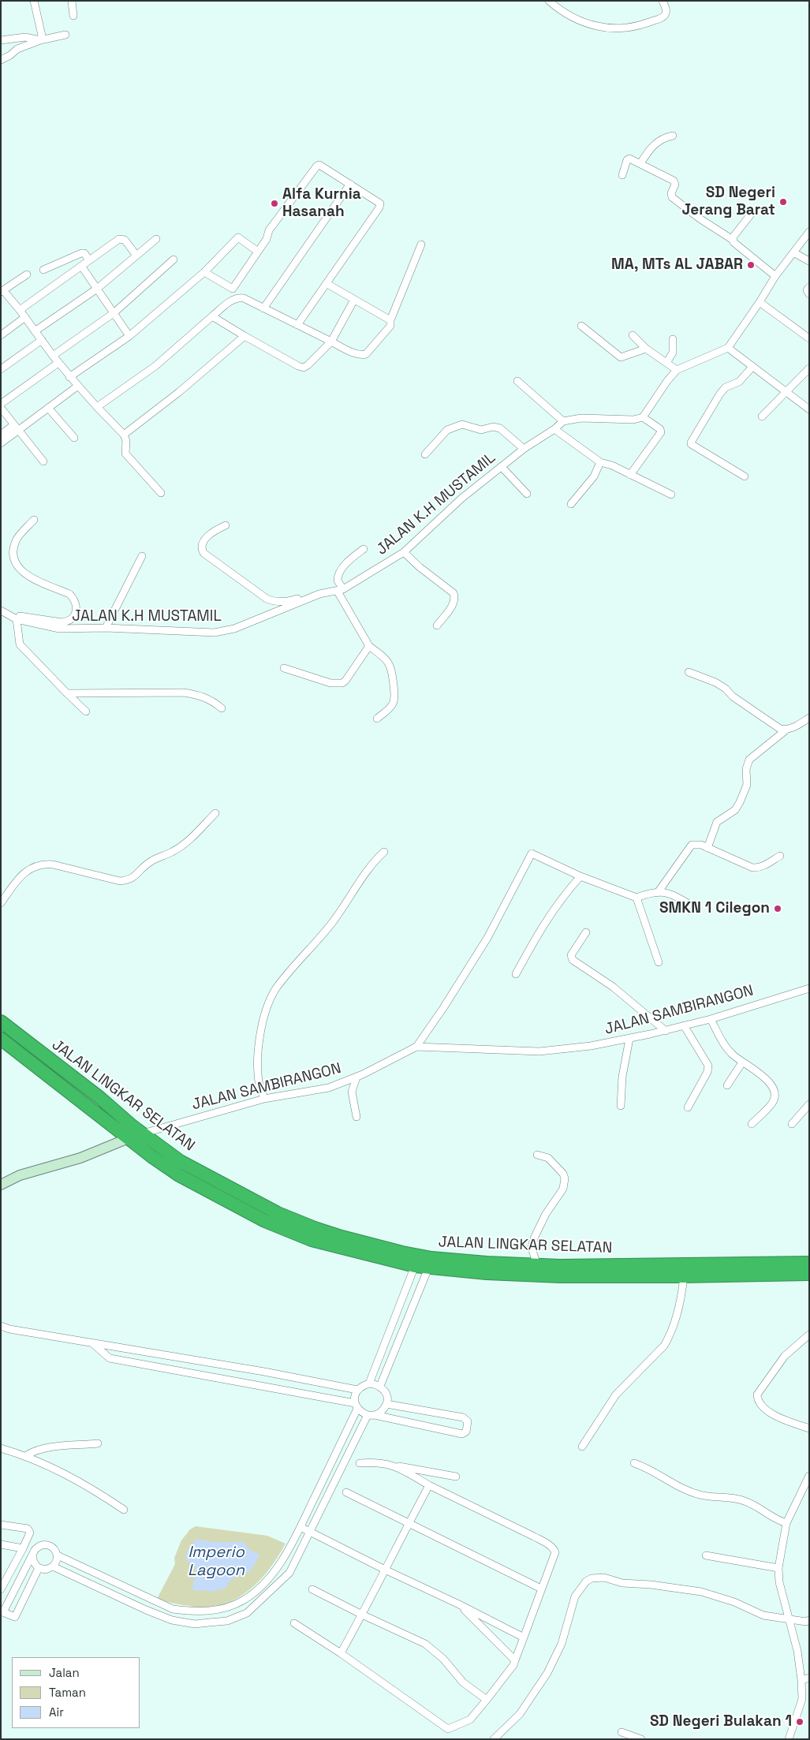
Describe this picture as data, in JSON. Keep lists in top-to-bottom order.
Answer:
{
  "streets": {
    "highway": ["JALAN LINGKAR SELATAN"],
    "street": ["JALAN K.H MUSTAMIL", "JALAN SAMBIRANGON"]
  },
  "crossings": [
    ["JALAN SAMBIRANGON", "JALAN LINGKAR SELATAN"]
  ],
  "water": ["Imperio Lagoon"],
  "places": [
    "SD Negeri Jerang Barat",
    "Alfa Kurnia Hasanah",
    "MA, MTs AL JABAR",
    "SMKN 1 Cilegon",
    "SD Negeri Bulakan 1"
  ],
  "legend": ["Jalan", "Taman", "Air"]
}
